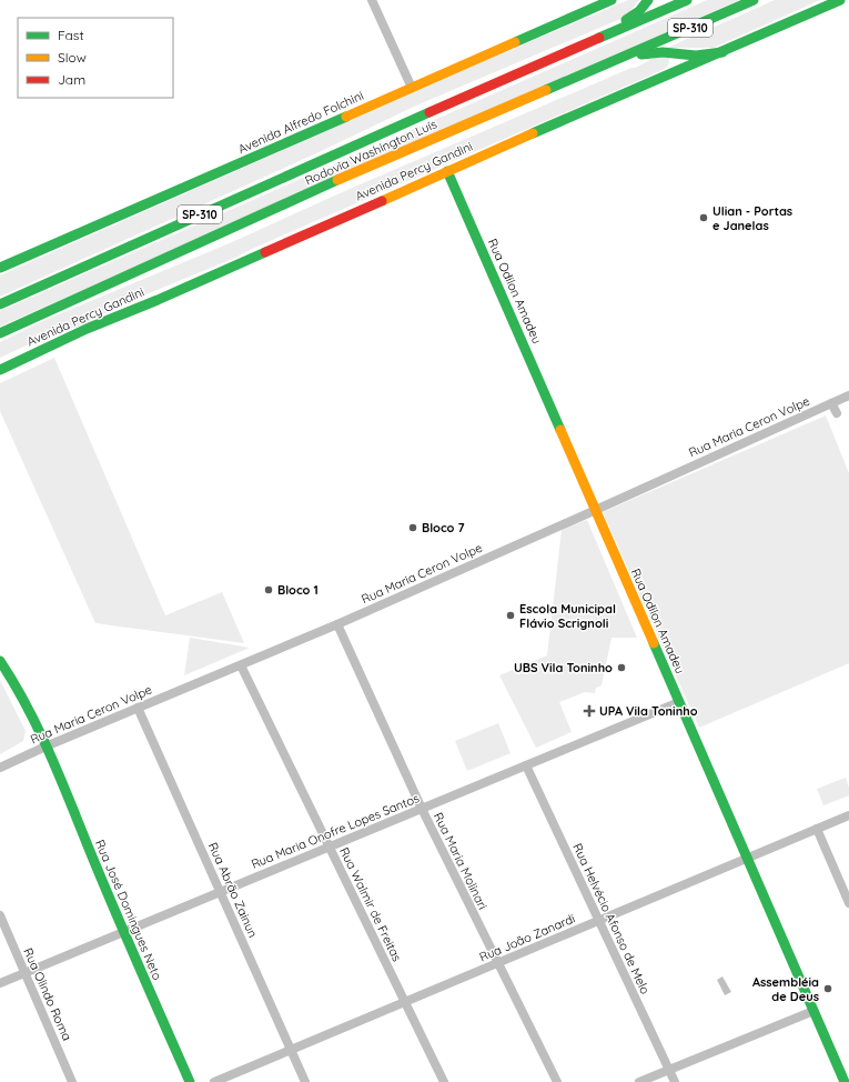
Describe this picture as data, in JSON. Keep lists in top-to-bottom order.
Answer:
{
  "streets": {
    "main road": [
      "SP-310",
      "Avenida Alfredo Folchini",
      "Rodovia Washington Luís",
      "Avenida Percy Gandini",
      "Rua Odilon Amadeu",
      "Rua José Domingues Neto"
    ],
    "street": [
      "Rua Maria Ceron Volpe",
      "Rua Maria Onofre Lopes Santos",
      "Rua Maria Molinari",
      "Rua Abrão Zainun",
      "Rua Walmir de Freitas",
      "Rua Helvécio Afonso de Melo",
      "Rua João Zanardi",
      "Rua Olindo Roma"
    ]
  },
  "crossings": [
    ["Avenida Percy Gandini", "Rua Odilon Amadeu"],
    ["Rua Odilon Amadeu", "Rua Maria Ceron Volpe"],
    ["Rua Odilon Amadeu", "Rua Maria Onofre Lopes Santos"],
    ["Rua Odilon Amadeu", "Rua João Zanardi"],
    ["Rua Maria Ceron Volpe", "Rua Maria Molinari"],
    ["Rua Maria Ceron Volpe", "Rua Abrão Zainun"],
    ["Rua Maria Ceron Volpe", "Rua Walmir de Freitas"],
    ["Rua Maria Ceron Volpe", "Rua José Domingues Neto"],
    ["Rua Maria Onofre Lopes Santos", "Rua Maria Molinari"],
    ["Rua Maria Onofre Lopes Santos", "Rua Abrão Zainun"],
    ["Rua Maria Onofre Lopes Santos", "Rua Walmir de Freitas"],
    ["Rua Maria Onofre Lopes Santos", "Rua José Domingues Neto"],
    ["Rua Maria Onofre Lopes Santos", "Rua Helvécio Afonso de Melo"],
    ["Rua Maria Onofre Lopes Santos", "Rua Olindo Roma"],
    ["Rua Maria Molinari", "Rua João Zanardi"],
    ["Rua Abrão Zainun", "Rua João Zanardi"],
    ["Rua Walmir de Freitas", "Rua João Zanardi"],
    ["Rua Helvécio Afonso de Melo", "Rua João Zanardi"]
  ],
  "places": {
    "other": [
      "Ulian - Portas e Janelas",
      "Bloco 7",
      "Bloco 1",
      "Escola Municipal Flávio Scrignoli",
      "UBS Vila Toninho",
      "Assembléia de Deus"
    ],
    "health": ["UPA Vila Toninho"]
  },
  "legend": ["Fast", "Slow", "Jam"]
}
